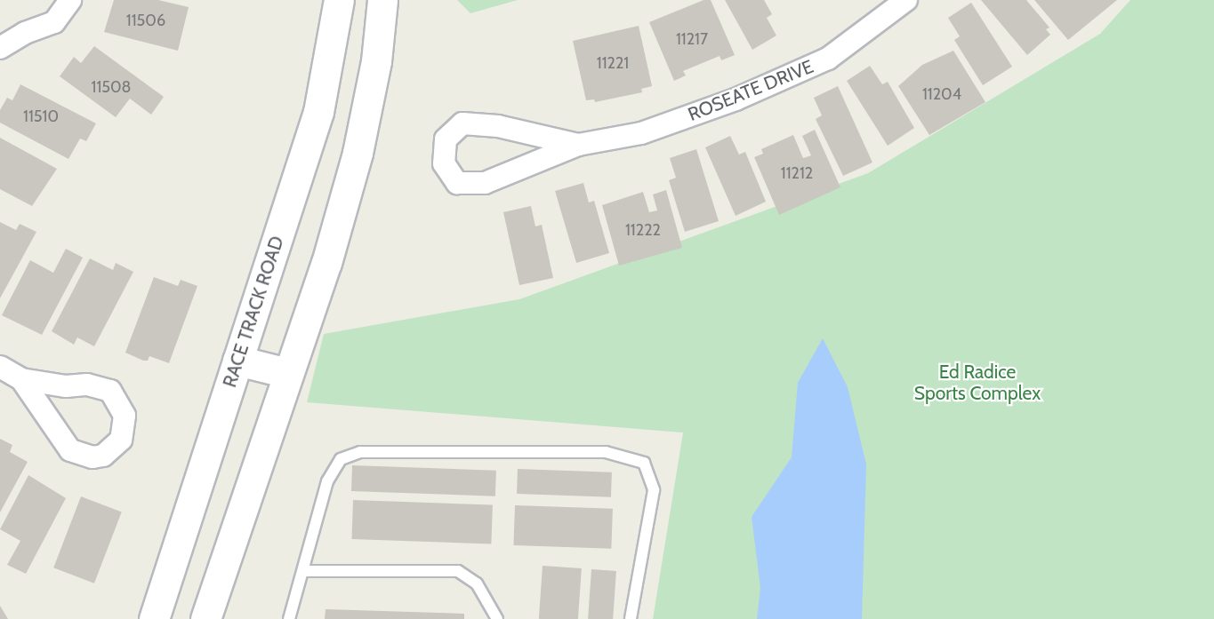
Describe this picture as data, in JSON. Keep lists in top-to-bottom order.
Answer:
{
  "streets": {
    "main road": ["RACE TRACK ROAD"],
    "street": ["ROSEATE DRIVE"]
  },
  "parks": ["Ed Radice Sports Complex"],
  "house_numbers": [
    "11506",
    "11217",
    "11221",
    "11508",
    "11204",
    "11510",
    "11212",
    "11222"
  ]
}
